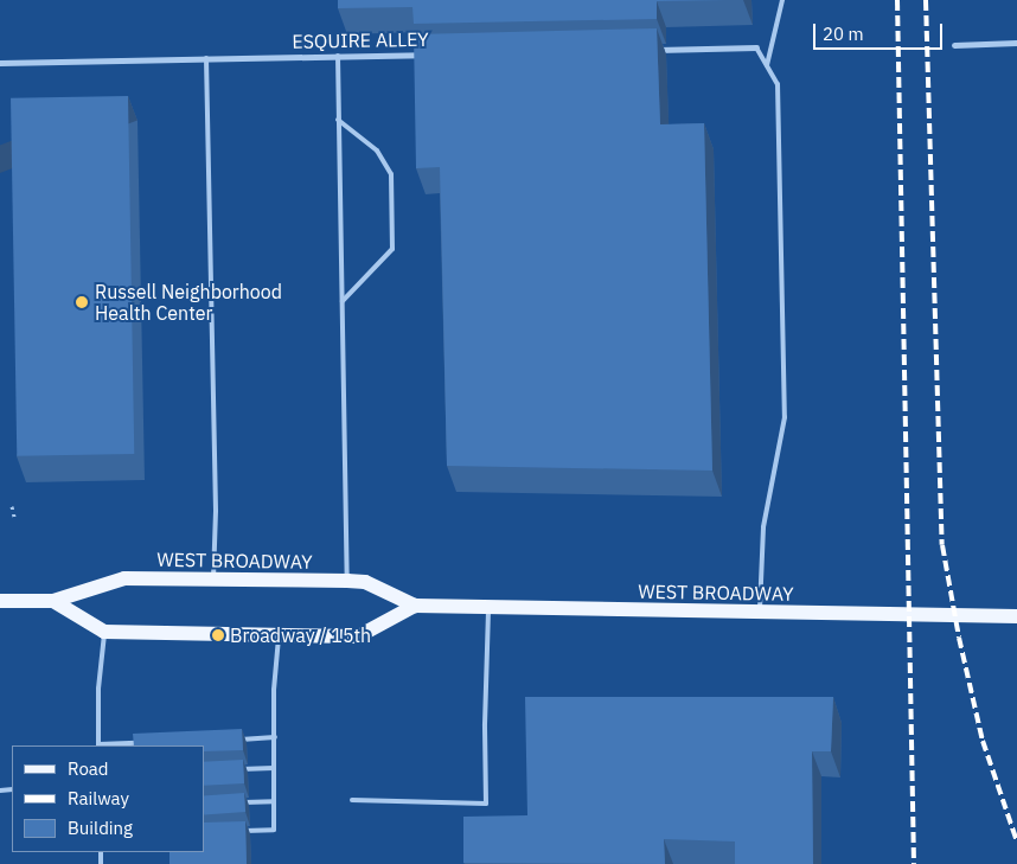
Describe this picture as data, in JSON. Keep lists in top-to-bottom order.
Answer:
{
  "streets": {
    "main road": ["WEST BROADWAY"],
    "street": ["ESQUIRE ALLEY"]
  },
  "places": ["Russell Neighborhood Health Center", "Broadway / 15th"],
  "legend": ["Road", "Railway", "Building"],
  "scale_bar": "20 m"
}
